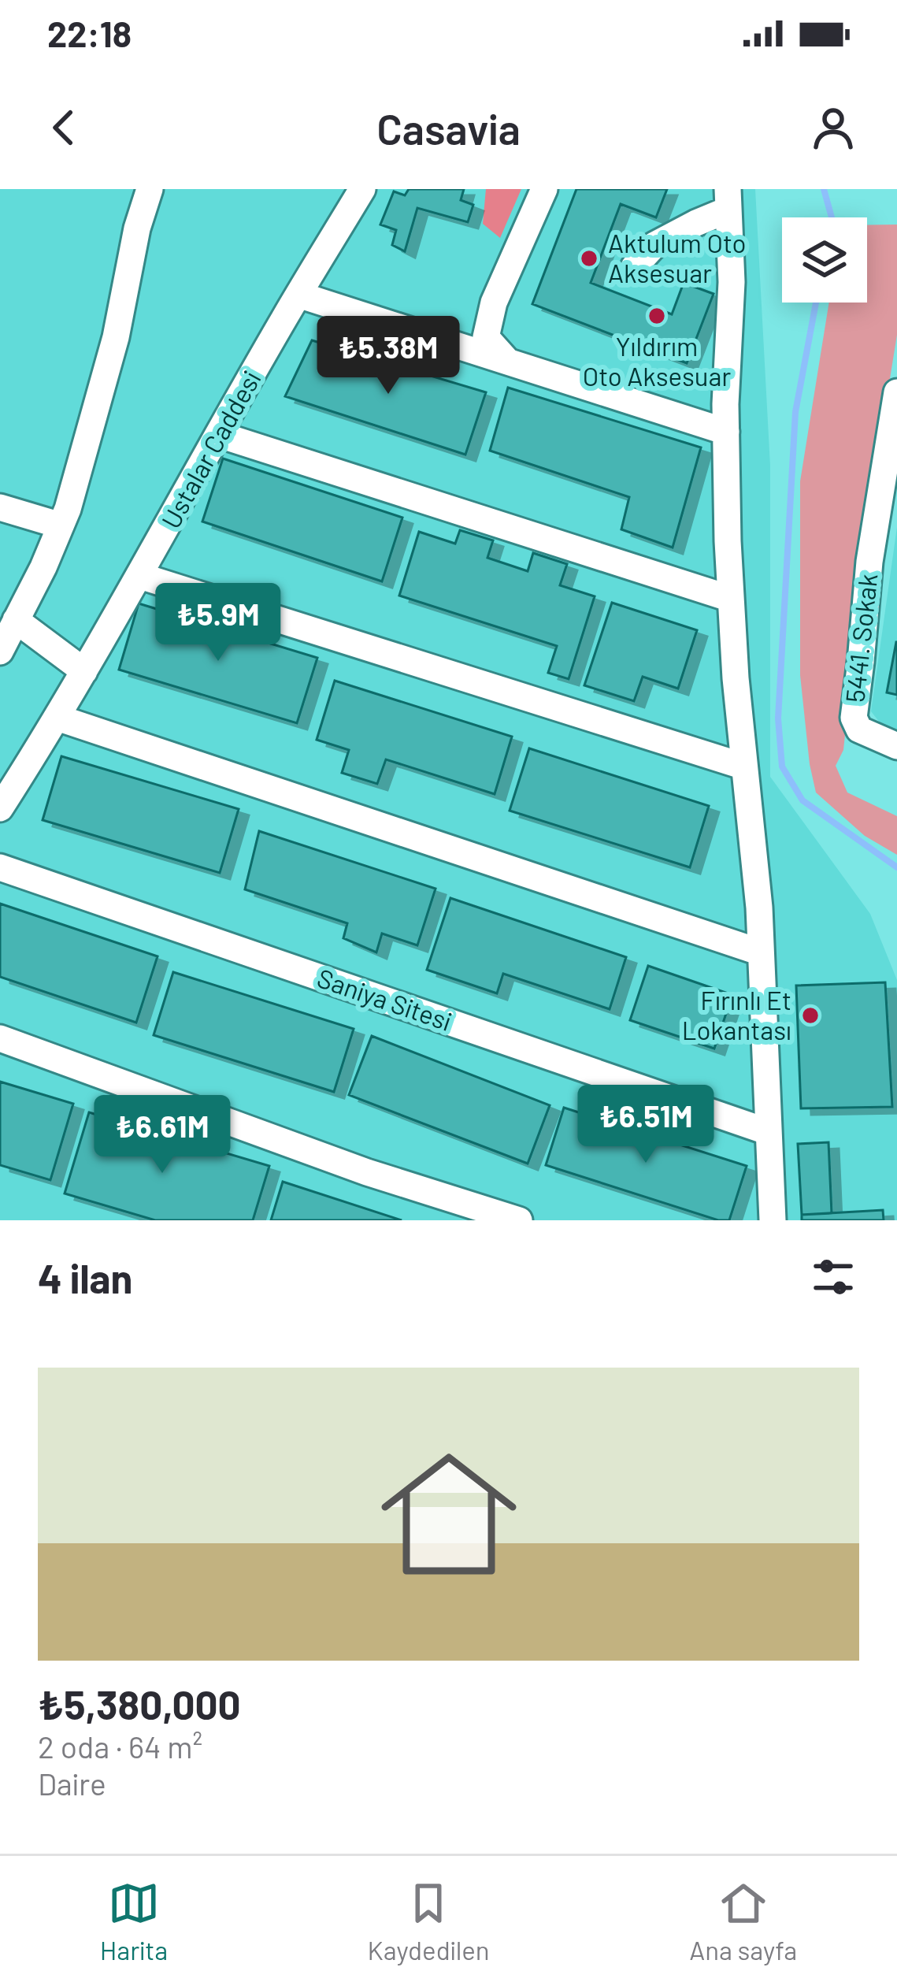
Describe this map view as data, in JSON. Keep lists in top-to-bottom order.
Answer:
{
  "streets": {
    "street": ["Ustalar Caddesi", "5441. Sokak", "Saniya Sitesi"]
  },
  "places": ["Aktulum Oto Aksesuar", "Yıldırım Oto Aksesuar", "Fırınlı Et Lokantası"],
  "page": {
    "status": "22:18",
    "header": "Casavia",
    "price": [
      "₺5.38M",
      "₺5.9M",
      "₺6.51M",
      "₺6.61M"
    ],
    "heading": "4 ilan",
    "list": [
      {
        "name": "₺5,380,000",
        "note": "2 oda · 64 m² · Daire"
      }
    ],
    "tabs": ["Harita", "Kaydedilen", "Ana sayfa"]
  }
}
